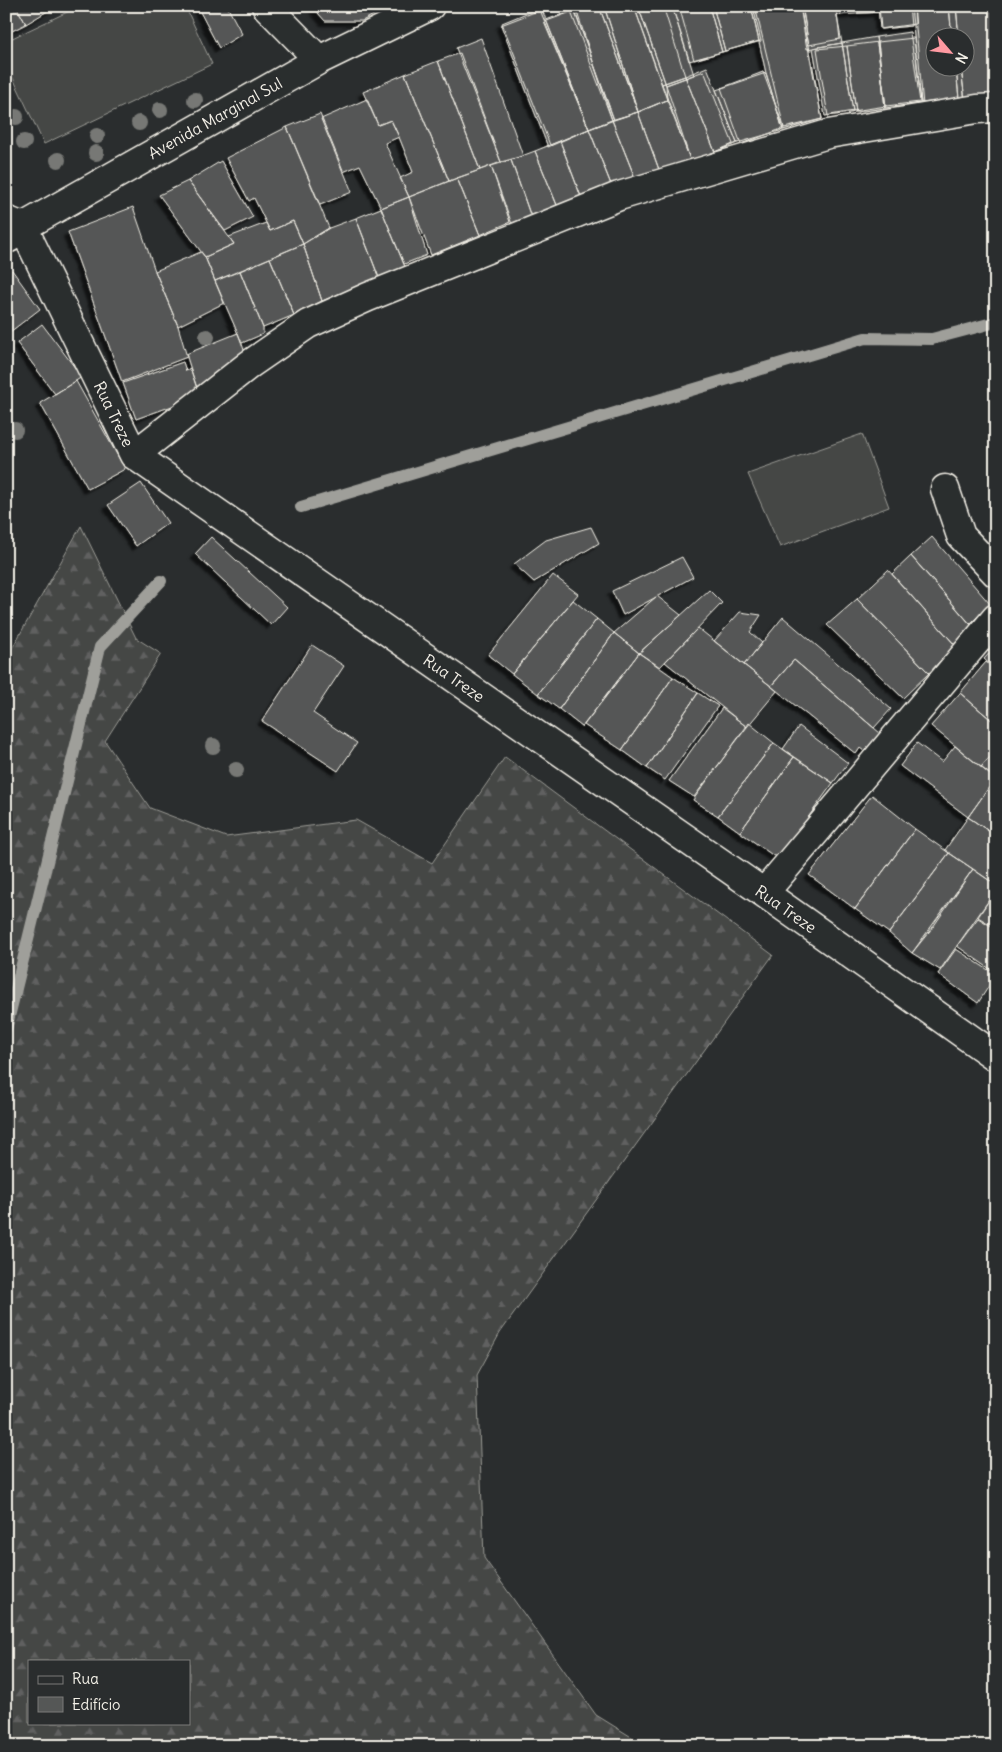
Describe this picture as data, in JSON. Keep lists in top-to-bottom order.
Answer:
{
  "streets": {
    "street": ["Avenida Marginal Sul", "Rua Treze"]
  },
  "crossings": [
    ["Avenida Marginal Sul", "Rua Treze"]
  ],
  "legend": ["Rua", "Edifício"],
  "north": "bottom right"
}
